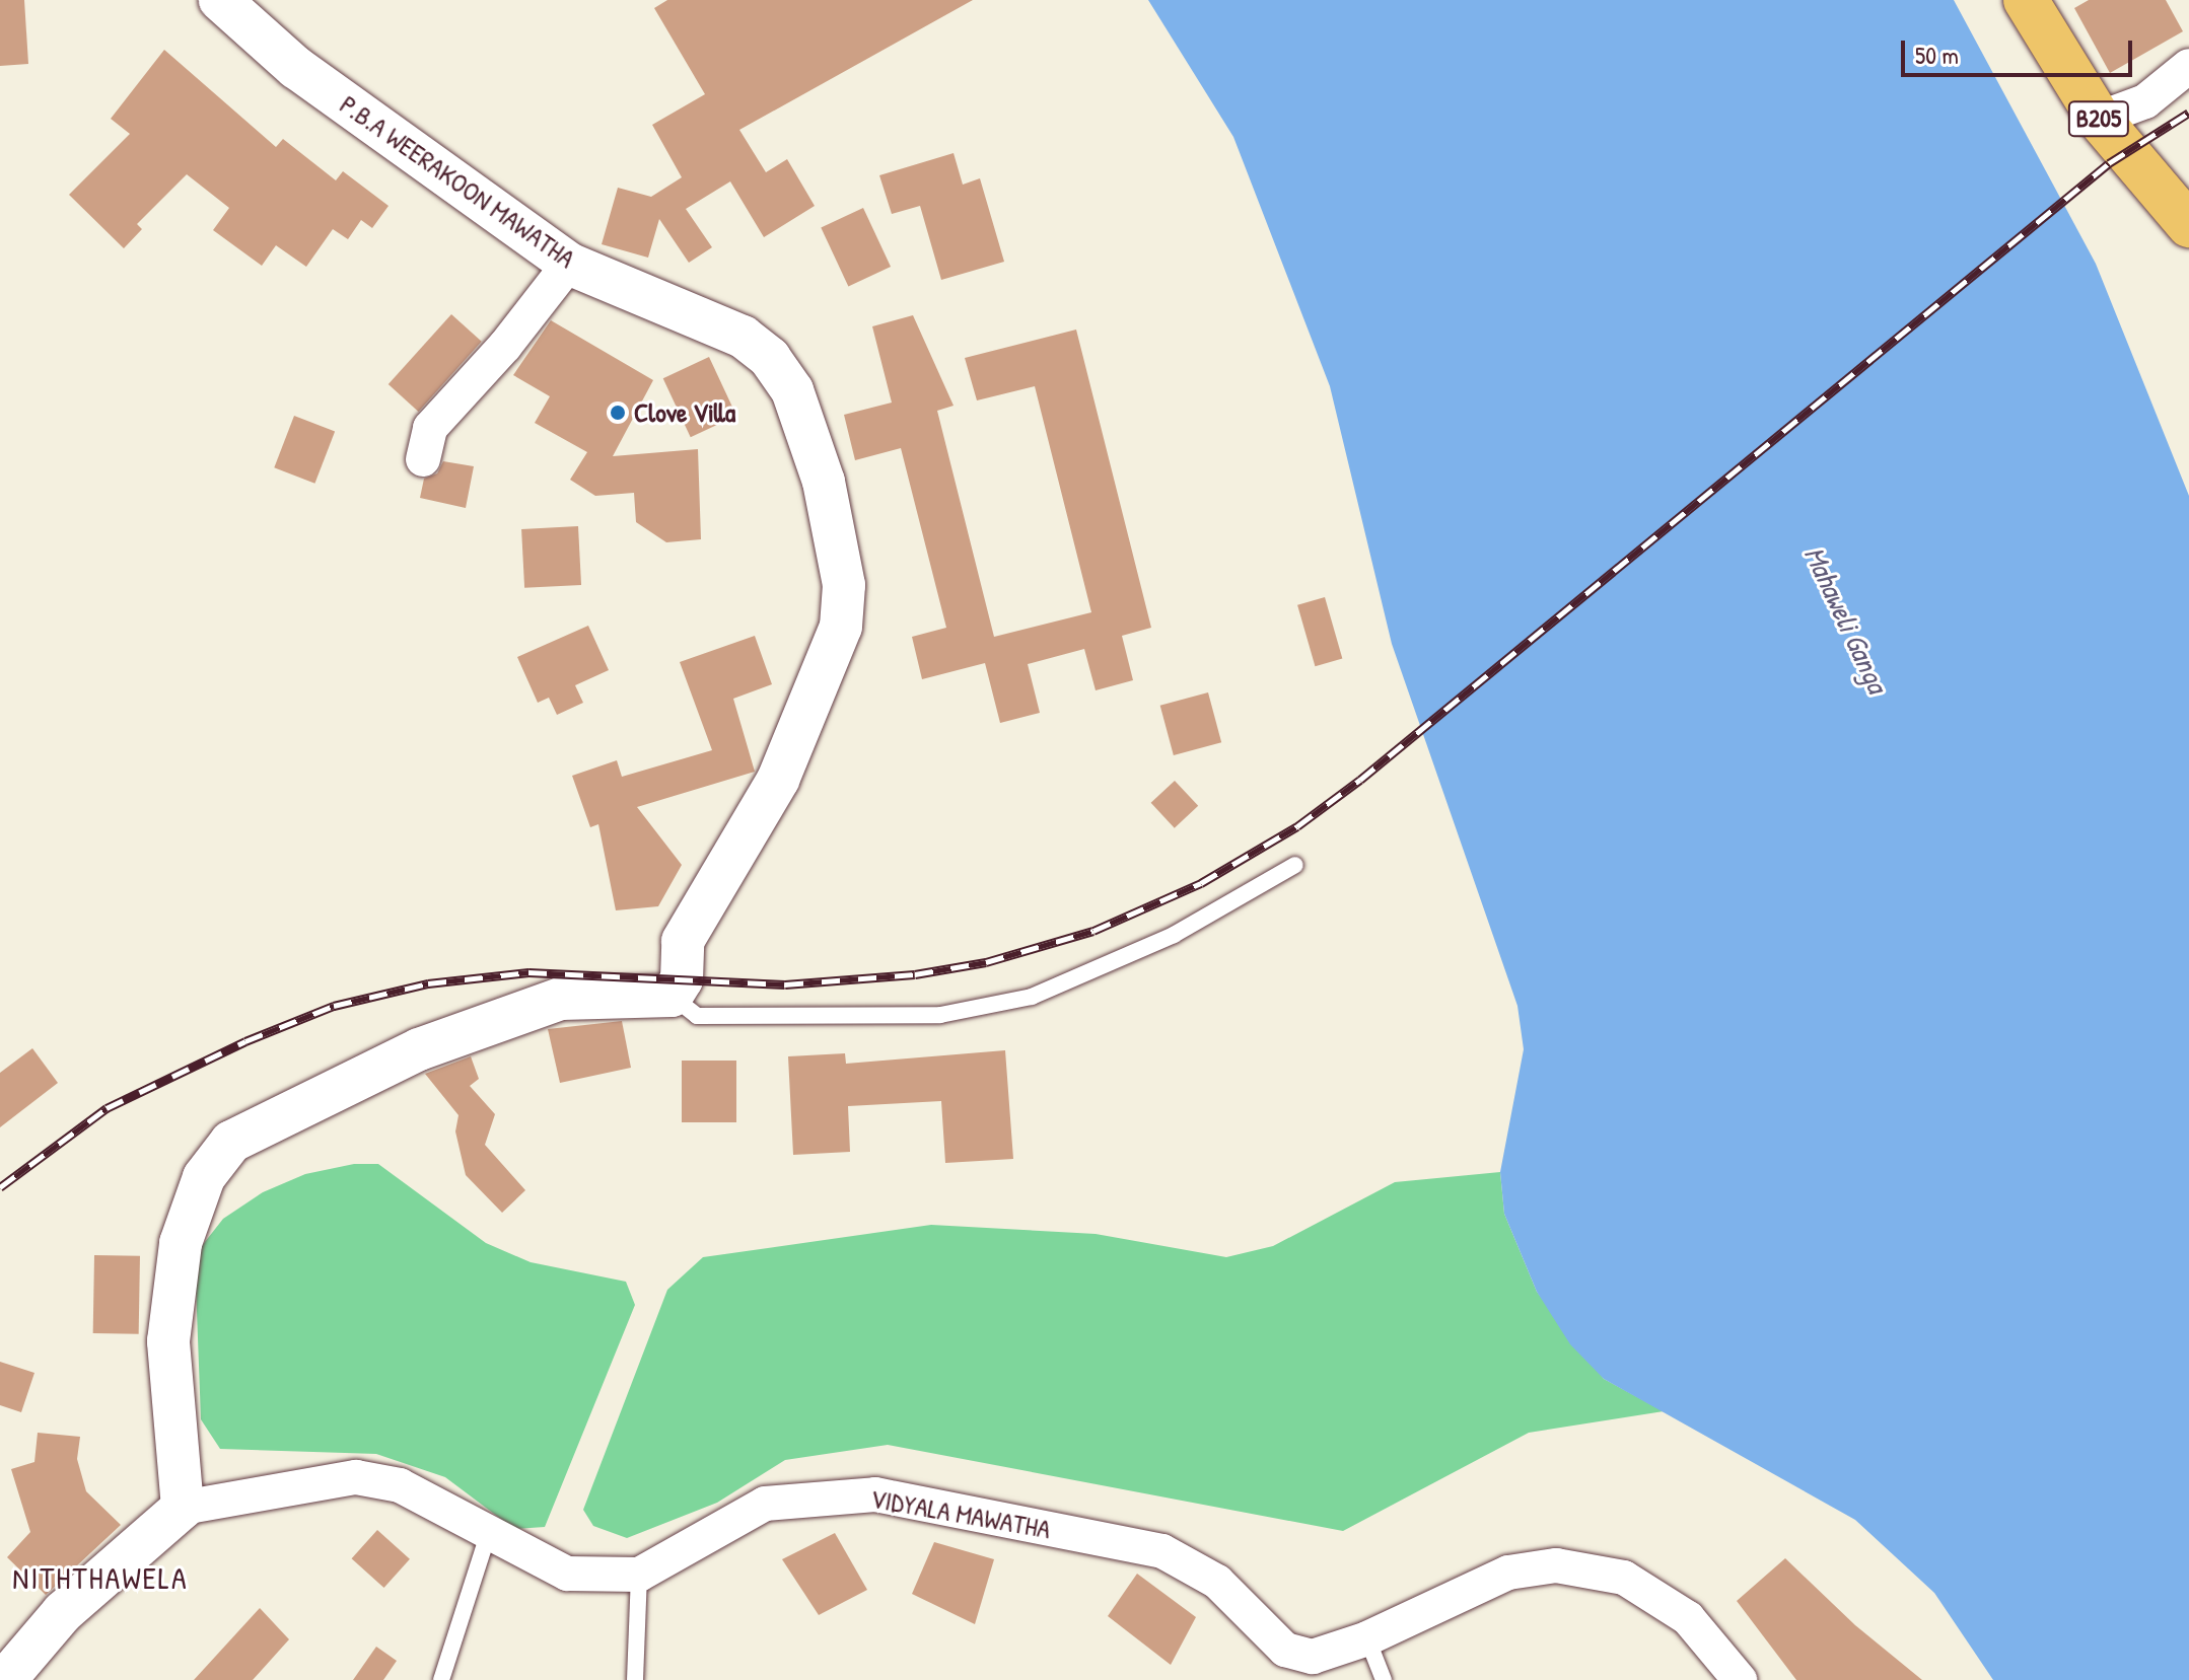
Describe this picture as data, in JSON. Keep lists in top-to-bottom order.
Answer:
{
  "streets": {
    "main road": ["B205"],
    "street": ["P.B.A WEERAKOON MAWATHA", "VIDYALA MAWATHA"]
  },
  "districts": ["NITHTHAWELA"],
  "water": ["Mahaweli Ganga"],
  "places": ["Clove Villa"],
  "scale_bar": "50 m"
}
